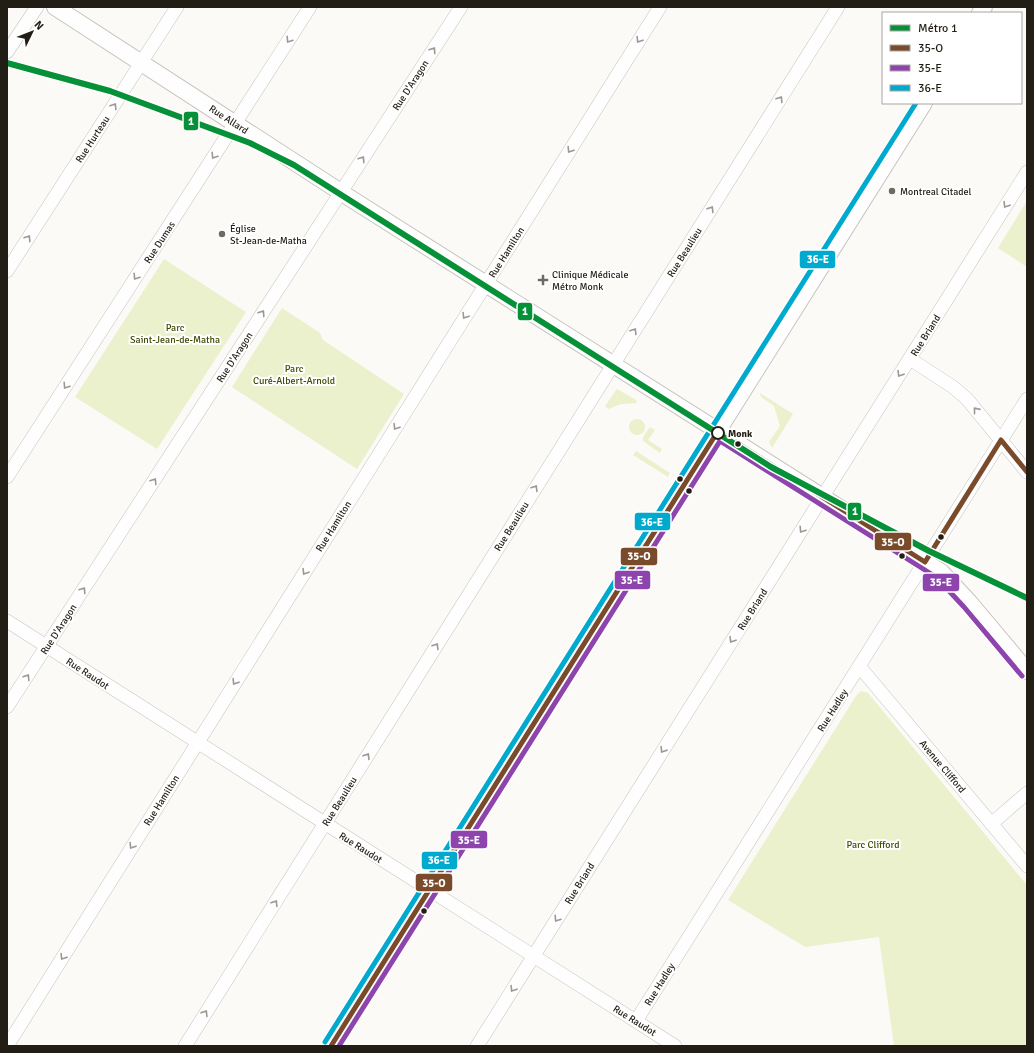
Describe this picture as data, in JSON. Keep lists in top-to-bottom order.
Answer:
{
  "streets": {
    "street": [
      "Rue D'Aragon",
      "Rue Allard",
      "Rue Hurteau",
      "Rue Dumas",
      "Rue Hamilton",
      "Rue Beaulieu",
      "Rue Briand",
      "Rue Raudot",
      "Rue Hadley",
      "Avenue Clifford"
    ]
  },
  "crossings": [
    ["Rue D'Aragon", "Rue Allard"],
    ["Rue D'Aragon", "Rue Raudot"],
    ["Rue Allard", "Rue Hurteau"],
    ["Rue Allard", "Rue Dumas"],
    ["Rue Allard", "Rue Hamilton"],
    ["Rue Allard", "Rue Beaulieu"],
    ["Rue Allard", "Rue Briand"],
    ["Rue Allard", "Rue Hadley"],
    ["Rue Hamilton", "Rue Raudot"],
    ["Rue Beaulieu", "Rue Raudot"],
    ["Rue Briand", "Rue Raudot"],
    ["Rue Raudot", "Rue Hadley"],
    ["Rue Hadley", "Avenue Clifford"]
  ],
  "one_way": [
    "Rue D'Aragon",
    "Rue Hurteau",
    "Rue Dumas",
    "Rue Hamilton",
    "Rue Beaulieu",
    "Rue Briand"
  ],
  "parks": ["Parc Saint-Jean-de-Matha", "Parc Curé-Albert-Arnold", "Parc Clifford"],
  "places": {
    "other": ["Montreal Citadel", "Église St-Jean-de-Matha", "Monk"],
    "health": ["Clinique Médicale Métro Monk"]
  },
  "lines": [
    "metro line 1",
    "transit line 36-E",
    "transit line 35-O",
    "transit line 35-E"
  ],
  "legend": [
    "Métro 1",
    "35-O",
    "35-E",
    "36-E"
  ],
  "north": "top right"
}
